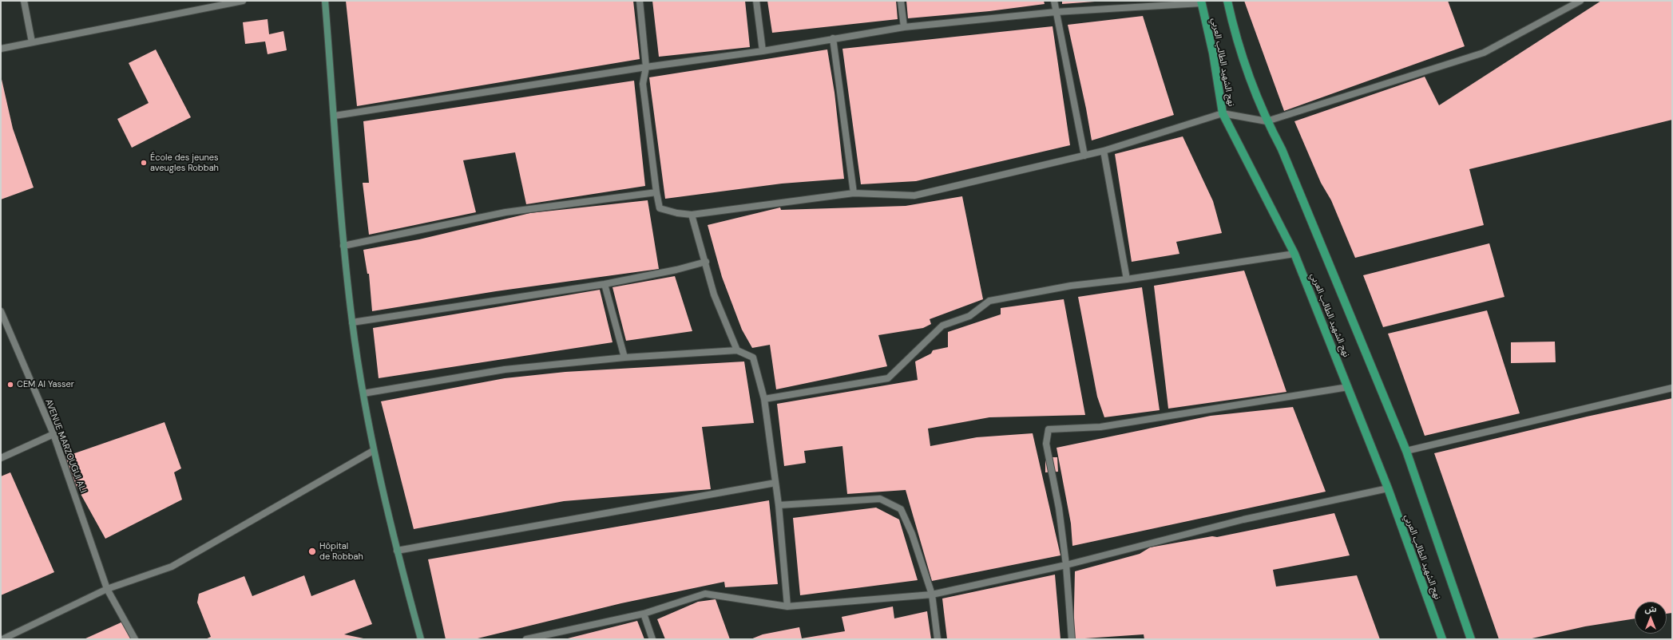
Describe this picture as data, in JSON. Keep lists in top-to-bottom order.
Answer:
{
  "streets": {
    "main road": ["نهج الشهيد الطالب العربي"],
    "street": ["AVENUE MARZOUGUI ALI"]
  },
  "places": ["École des jeunes aveugles Robbah", "CEM Al Yasser", "Hôpital de Robbah"],
  "north": "top"
}
